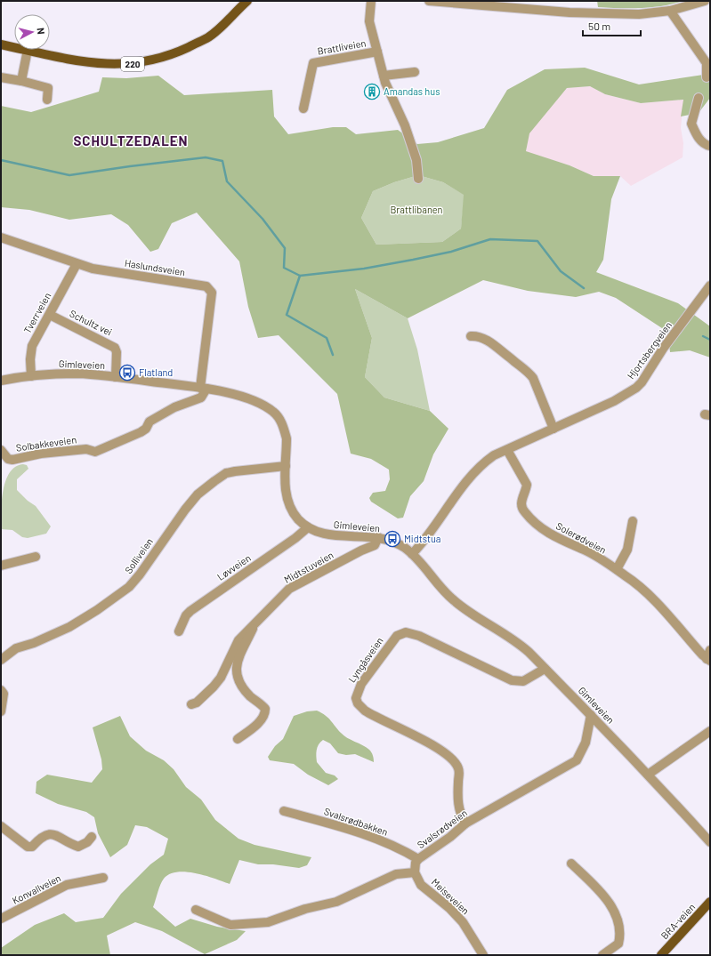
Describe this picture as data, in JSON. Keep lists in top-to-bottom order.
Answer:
{
  "streets": {
    "main road": ["220", "BRA-veien"],
    "street": [
      "Brattliveien",
      "Haslundsveien",
      "Tverrveien",
      "Schultz vei",
      "Hjortsbergveien",
      "Gimleveien",
      "Solbakkeveien",
      "Solerødveien",
      "Solliveien",
      "Løvveien",
      "Midtstuveien",
      "Lyngåsveien",
      "Svalsrødbakken",
      "Svalsrødveien",
      "Konvallveien",
      "Meiseveien"
    ]
  },
  "crossings": [
    ["Haslundsveien", "Tverrveien"],
    ["Haslundsveien", "Gimleveien"],
    ["Haslundsveien", "Solbakkeveien"],
    ["Tverrveien", "Schultz vei"],
    ["Tverrveien", "Gimleveien"],
    ["Schultz vei", "Gimleveien"],
    ["Hjortsbergveien", "Gimleveien"],
    ["Hjortsbergveien", "Solerødveien"],
    ["Gimleveien", "Solbakkeveien"],
    ["Gimleveien", "Solliveien"],
    ["Gimleveien", "Løvveien"],
    ["Gimleveien", "Midtstuveien"],
    ["Gimleveien", "Lyngåsveien"],
    ["Gimleveien", "Svalsrødveien"],
    ["Lyngåsveien", "Svalsrødveien"],
    ["Svalsrødbakken", "Svalsrødveien"],
    ["Svalsrødveien", "Meiseveien"]
  ],
  "districts": ["SCHULTZEDALEN"],
  "parks": ["Brattlibanen"],
  "places": {
    "building": ["Amandas hus"],
    "bus stop": ["Flatland", "Midtstua"]
  },
  "scale_bar": "50 m",
  "north": "right"
}
